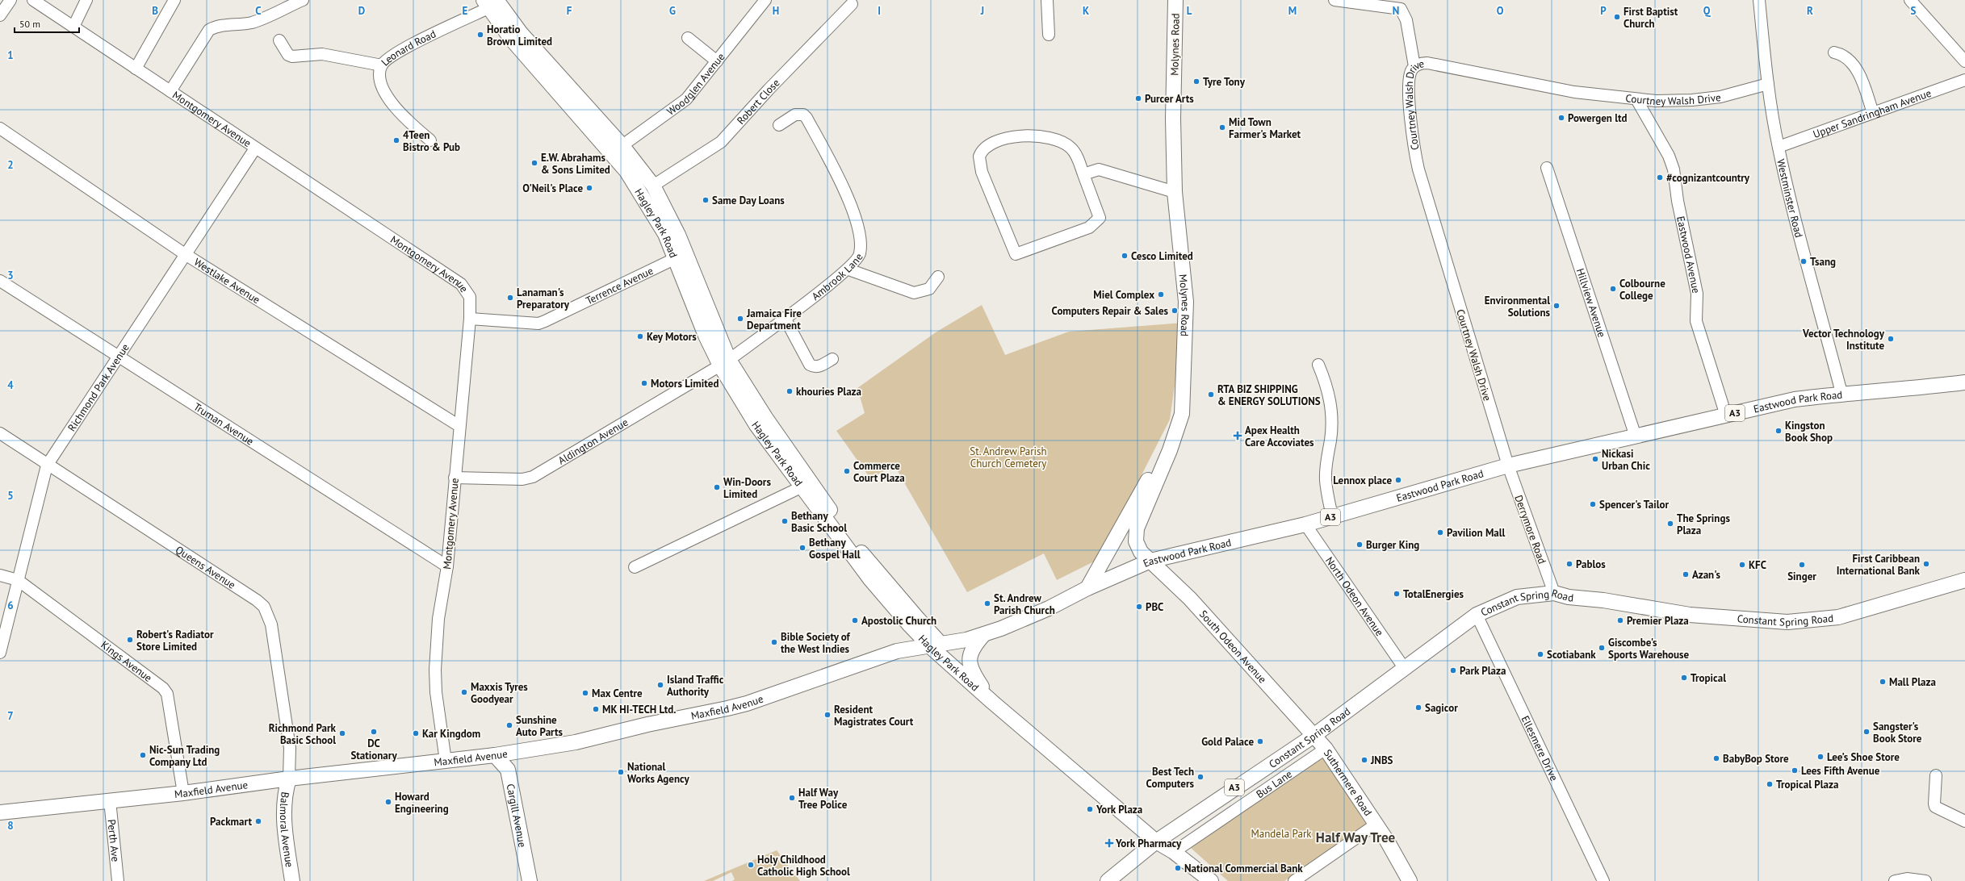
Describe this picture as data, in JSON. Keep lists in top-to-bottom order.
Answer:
{
  "streets": {
    "main road": [
      "Molynes Road",
      "Hagley Park Road",
      "Eastwood Park Road",
      "A3",
      "Constant Spring Road",
      "South Odeon Avenue",
      "Maxfield Avenue",
      "Suthermere Road",
      "Cargill Avenue",
      "Balmoral Avenue"
    ],
    "street": [
      "Leonard Road",
      "Woodglen Avenue",
      "Courtney Walsh Drive",
      "Robert Close",
      "Upper Sandringham Avenue",
      "Montgomery Avenue",
      "Westminster Road",
      "Eastwood Avenue",
      "Ambrook Lane",
      "Westlake Avenue",
      "Terrence Avenue",
      "Hillview Avenue",
      "Richmond Park Avenue",
      "Truman Avenue",
      "Aldington Avenue",
      "Derrymore Road",
      "Queens Avenue",
      "North Odeon Avenue",
      "Kings Avenue",
      "Ellesmere Drive",
      "Bus Lane",
      "Perth Ave"
    ]
  },
  "crossings": [
    ["Molynes Road", "Eastwood Park Road"],
    ["Molynes Road", "South Odeon Avenue"],
    ["Leonard Road", "Hagley Park Road"],
    ["Woodglen Avenue", "Hagley Park Road"],
    ["Courtney Walsh Drive", "Westminster Road"],
    ["Courtney Walsh Drive", "Eastwood Avenue"],
    ["Courtney Walsh Drive", "Eastwood Park Road"],
    ["Courtney Walsh Drive", "Derrymore Road"],
    ["Robert Close", "Hagley Park Road"],
    ["Upper Sandringham Avenue", "Westminster Road"],
    ["Montgomery Avenue", "Westlake Avenue"],
    ["Montgomery Avenue", "Terrence Avenue"],
    ["Montgomery Avenue", "Richmond Park Avenue"],
    ["Montgomery Avenue", "Truman Avenue"],
    ["Montgomery Avenue", "Aldington Avenue"],
    ["Westminster Road", "Eastwood Park Road"],
    ["Hagley Park Road", "Ambrook Lane"],
    ["Hagley Park Road", "Terrence Avenue"],
    ["Hagley Park Road", "Eastwood Park Road"],
    ["Hagley Park Road", "Aldington Avenue"],
    ["Hagley Park Road", "Constant Spring Road"],
    ["Hagley Park Road", "Maxfield Avenue"],
    ["Hagley Park Road", "Bus Lane"],
    ["Eastwood Avenue", "Eastwood Park Road"],
    ["Ambrook Lane", "Aldington Avenue"],
    ["Westlake Avenue", "Richmond Park Avenue"],
    ["Hillview Avenue", "Eastwood Park Road"],
    ["Richmond Park Avenue", "Truman Avenue"],
    ["Richmond Park Avenue", "Queens Avenue"],
    ["Richmond Park Avenue", "Kings Avenue"],
    ["Eastwood Park Road", "Derrymore Road"],
    ["Eastwood Park Road", "North Odeon Avenue"],
    ["Eastwood Park Road", "South Odeon Avenue"],
    ["Eastwood Park Road", "Maxfield Avenue"],
    ["Derrymore Road", "Constant Spring Road"],
    ["Queens Avenue", "Maxfield Avenue"],
    ["Queens Avenue", "Balmoral Avenue"],
    ["North Odeon Avenue", "Constant Spring Road"],
    ["Constant Spring Road", "South Odeon Avenue"],
    ["Constant Spring Road", "Ellesmere Drive"],
    ["Constant Spring Road", "Suthermere Road"],
    ["South Odeon Avenue", "Suthermere Road"],
    ["Kings Avenue", "Maxfield Avenue"],
    ["Maxfield Avenue", "Cargill Avenue"],
    ["Maxfield Avenue", "Balmoral Avenue"],
    ["Maxfield Avenue", "Perth Ave"],
    ["Suthermere Road", "Bus Lane"]
  ],
  "districts": ["Half Way Tree"],
  "parks": ["St. Andrew Parish Church Cemetery", "Mandela Park"],
  "places": {
    "other": [
      "First Baptist Church",
      "Horatio Brown Limited",
      "Tyre Tony",
      "Purcer Arts",
      "Powergen ltd",
      "Mid Town Farmer's Market",
      "4Teen Bistro & Pub",
      "E.W. Abrahams & Sons Limited",
      "#cognizantcountry",
      "O'Neil's Place",
      "Same Day Loans",
      "Cesco Limited",
      "Tsang",
      "Colbourne College",
      "Miel Complex",
      "Lanaman's Preparatory",
      "Environmental Solutions",
      "Computers Repair & Sales",
      "Jamaica Fire Department",
      "Key Motors",
      "Vector Technology Institute",
      "Motors Limited",
      "khouries Plaza",
      "RTA BIZ SHIPPING & ENERGY SOLUTIONS",
      "Kingston Book Shop",
      "Nickasi Urban Chic",
      "Commerce Court Plaza",
      "Lennox place",
      "Win-Doors Limited",
      "Spencer's Tailor",
      "Bethany Basic School",
      "The Springs Plaza",
      "Pavilion Mall",
      "Burger King",
      "Bethany Gospel Hall",
      "Pablos",
      "First Caribbean International Bank",
      "KFC",
      "Singer",
      "Azan's",
      "TotalEnergies",
      "St. Andrew Parish Church",
      "PBC",
      "Apostolic Church",
      "Premier Plaza",
      "Robert's Radiator Store Limited",
      "Bible Society of the West Indies",
      "Giscombe's Sports Warehouse",
      "Scotiabank",
      "Park Plaza",
      "Tropical",
      "Mall Plaza",
      "Island Traffic Authority",
      "Maxxis Tyres Goodyear",
      "Max Centre",
      "Sagicor",
      "MK HI-TECH Ltd.",
      "Resident Magistrates Court",
      "Sunshine Auto Parts",
      "DC Stationary",
      "Sangster's Book Store",
      "Richmond Park Basic School",
      "Kar Kingdom",
      "Gold Palace",
      "Nic-Sun Trading Company Ltd",
      "Lee’s Shoe Store",
      "BabyBop Store",
      "JNBS",
      "Lees Fifth Avenue",
      "National Works Agency",
      "Best Tech Computers",
      "Tropical Plaza",
      "Half Way Tree Police",
      "Howard Engineering",
      "York Plaza",
      "Packmart",
      "Holy Childhood Catholic High School",
      "National Commercial Bank"
    ],
    "health": ["Apex Health Care Accoviates", "York Pharmacy"]
  },
  "scale_bar": "50 m",
  "grid": {
    "columns": [
      "B",
      "C",
      "D",
      "E",
      "F",
      "G",
      "H",
      "I",
      "J",
      "K",
      "L",
      "M",
      "N",
      "O",
      "P",
      "Q",
      "R",
      "S"
    ],
    "rows": [
      "1",
      "2",
      "3",
      "4",
      "5",
      "6",
      "7",
      "8"
    ]
  }
}
